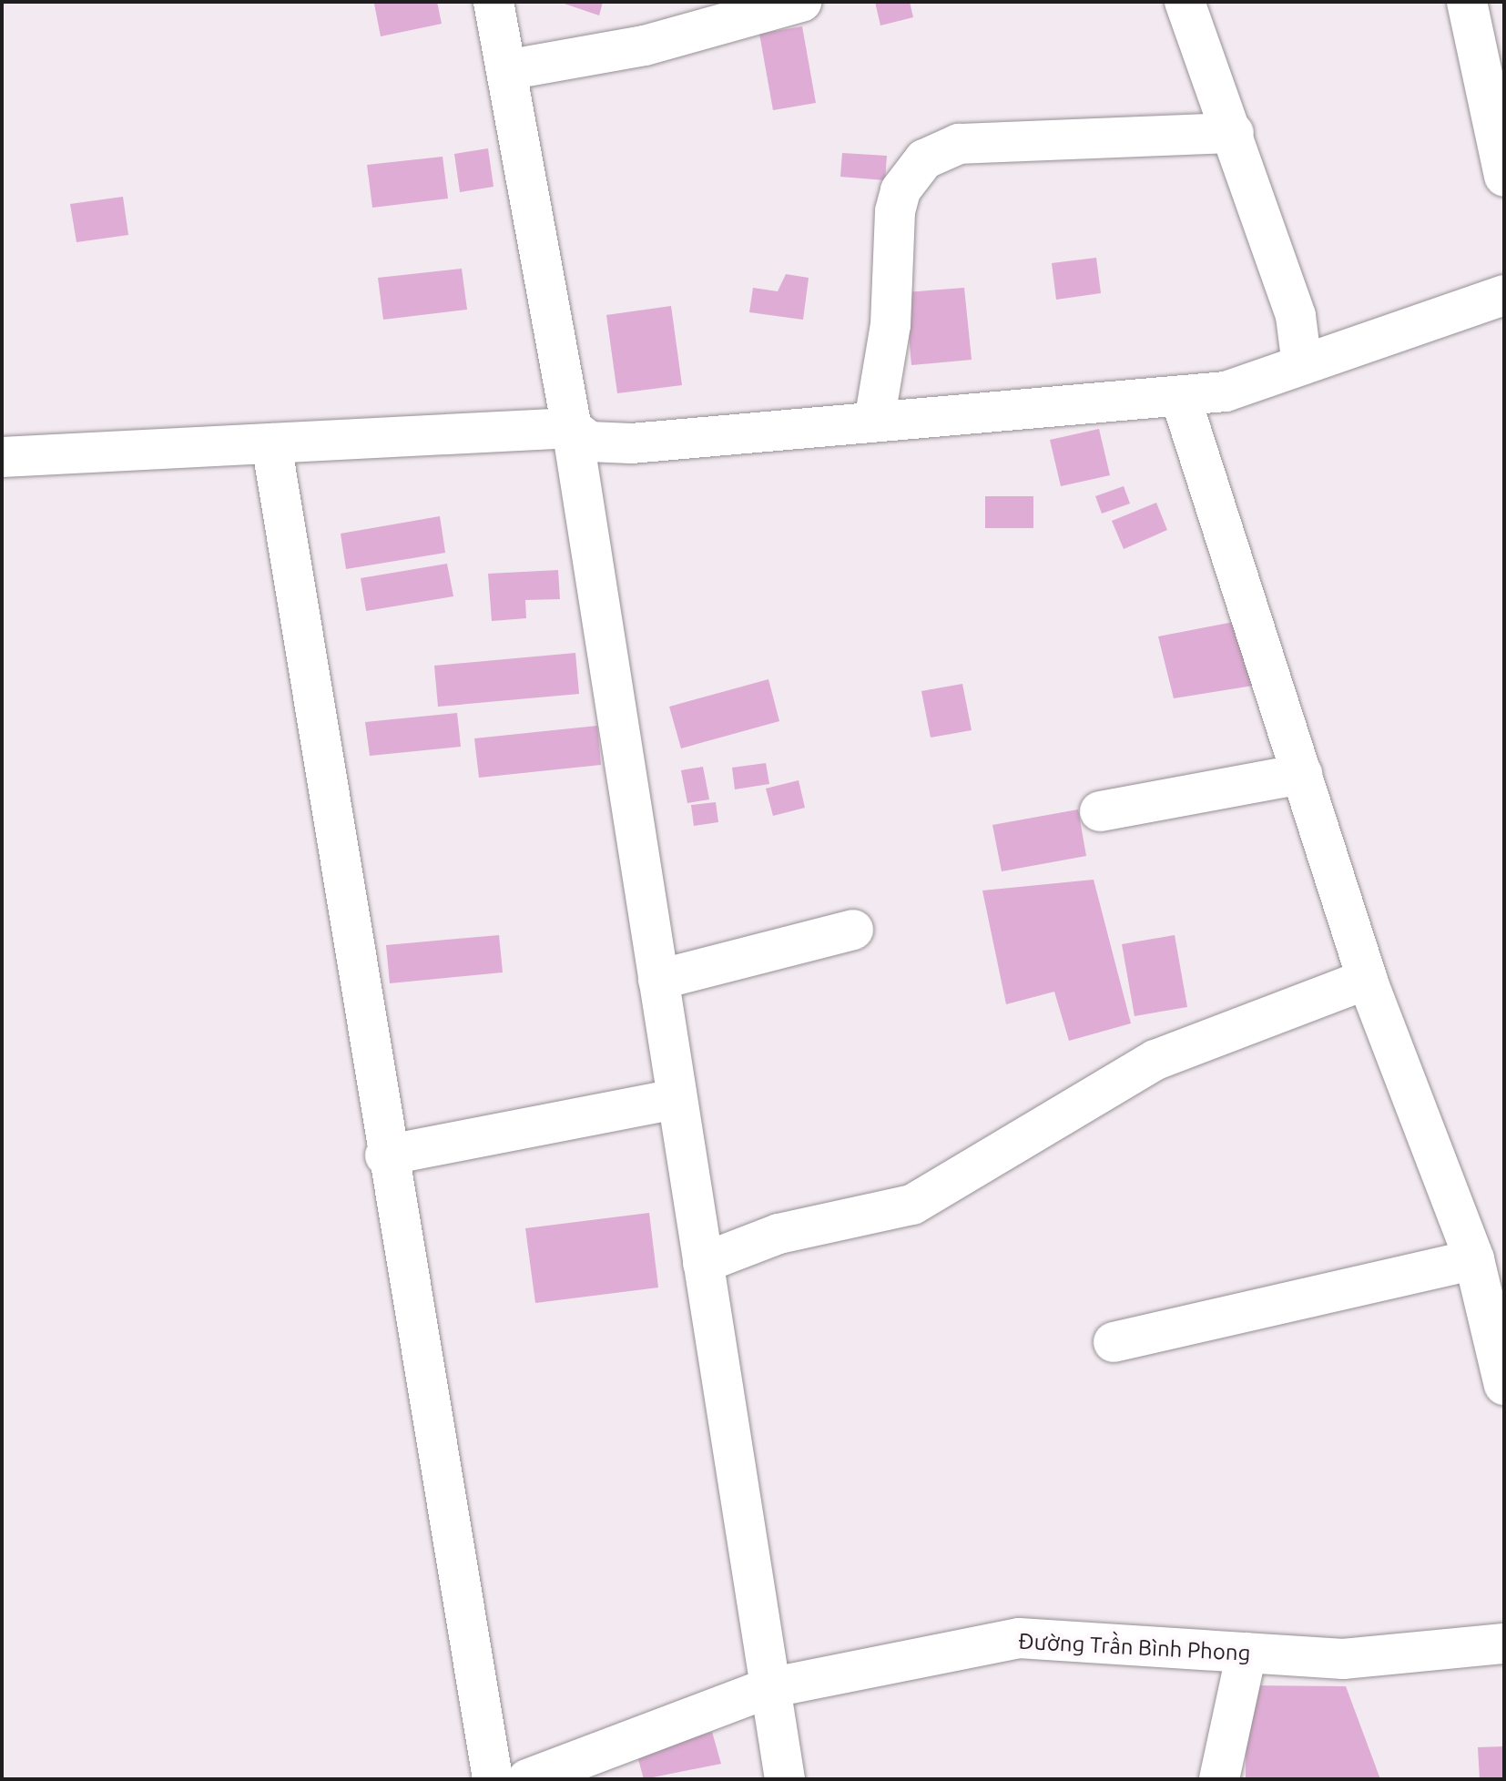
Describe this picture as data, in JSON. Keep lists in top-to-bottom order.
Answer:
{
  "streets": {
    "street": ["Đường Trần Bình Phong"]
  }
}
